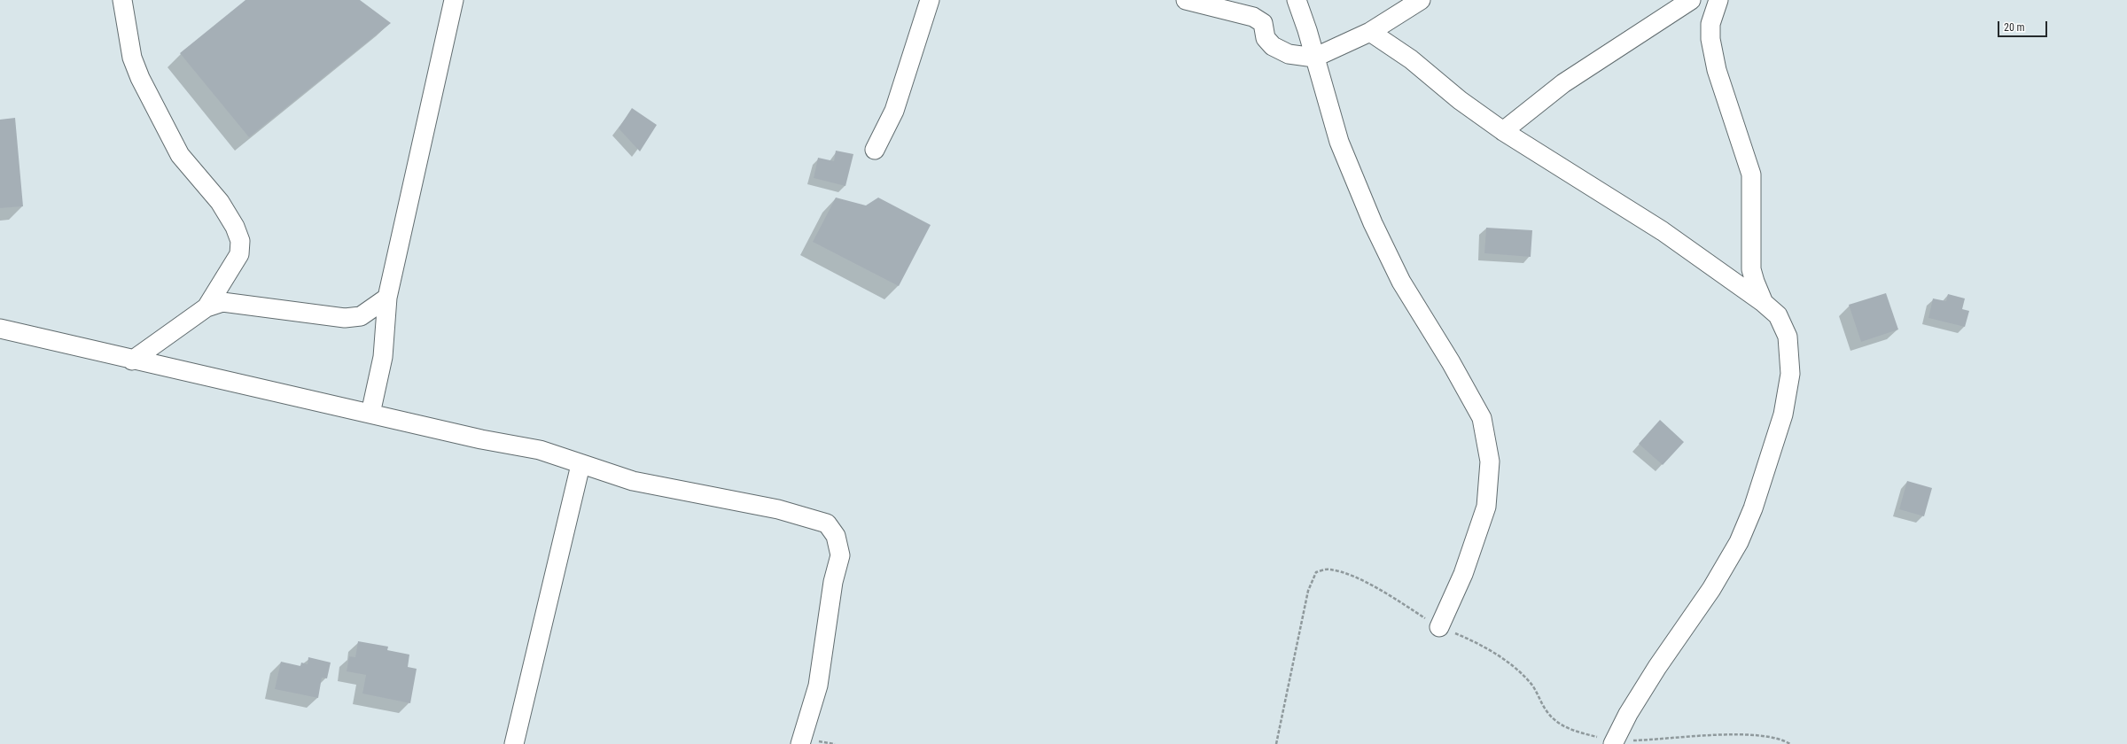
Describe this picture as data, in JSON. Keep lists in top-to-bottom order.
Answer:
{
  "scale_bar": "20 m"
}
